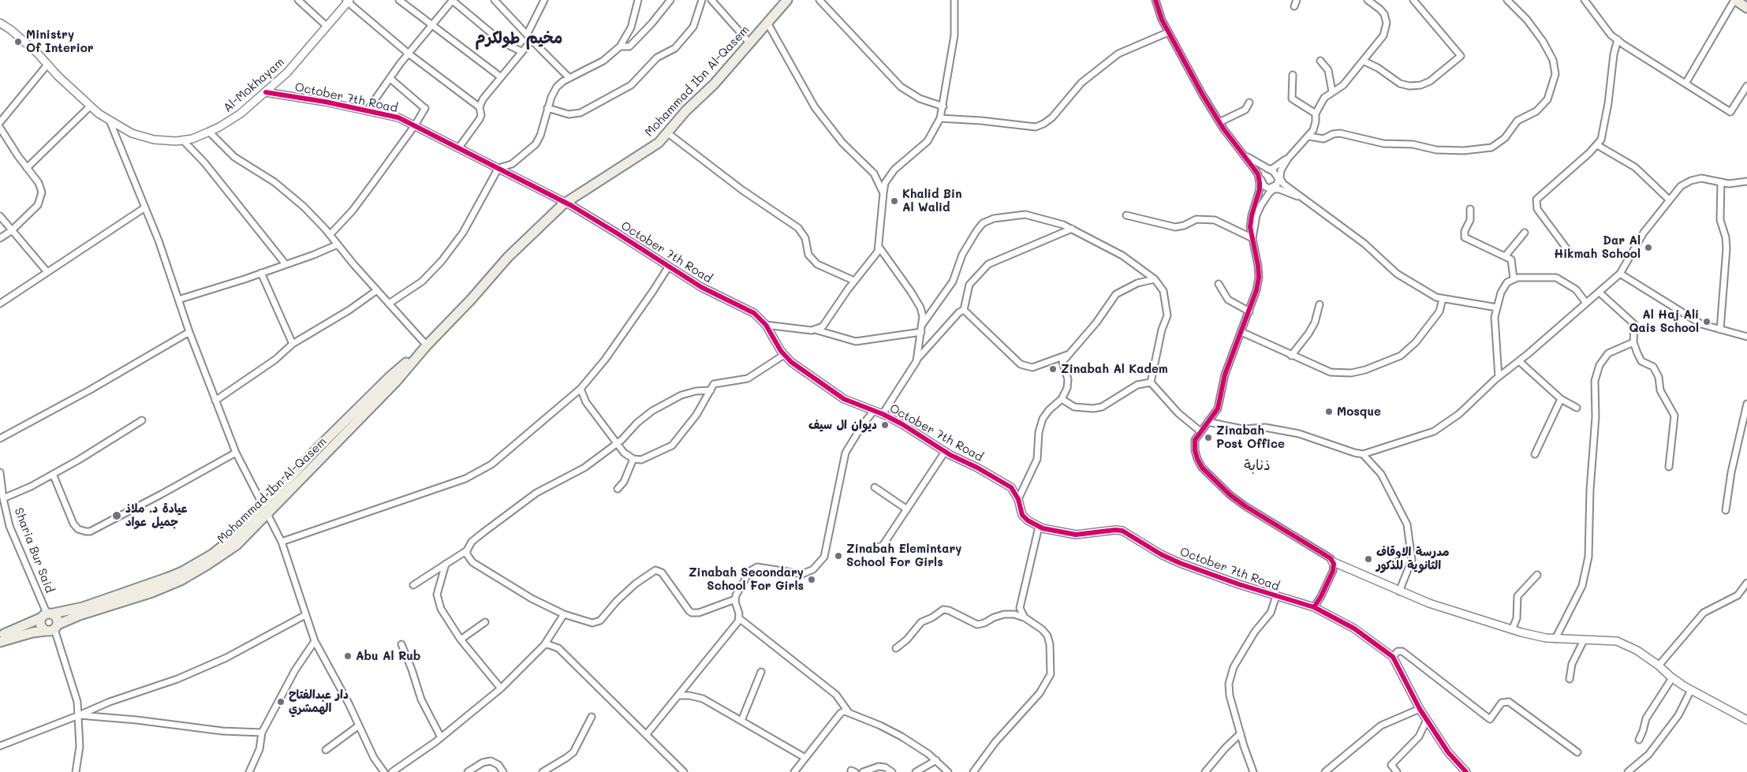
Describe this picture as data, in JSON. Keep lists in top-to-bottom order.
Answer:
{
  "streets": {
    "main road": ["Mohammad Ibn Al-Qasem"],
    "street": ["Al-Mokhayam", "October 7th Road", "Sharia Bur Said"]
  },
  "crossings": [
    ["Mohammad Ibn Al-Qasem", "October 7th Road"],
    ["Mohammad Ibn Al-Qasem", "Sharia Bur Said"],
    ["Al-Mokhayam", "October 7th Road"]
  ],
  "districts": ["مخيم طولكرم", "ذنابة"],
  "places": [
    "Ministry Of Interior",
    "Khalid Bin Al Walid",
    "Dar Al Hikmah School",
    "Al Haj Ali Qais School",
    "Zinabah Al Kadem",
    "Mosque",
    "ديوان ال سيف",
    "Zinabah Post Office",
    "عيادة د. ملاذ جميل عواد",
    "Zinabah Elemintary School For Girls",
    "مدرسة الاوقاف الثانوية للذكور",
    "Zinabah Secondary School For Girls",
    "Abu Al Rub",
    "دار عبدالفتاح الهمشري"
  ]
}
